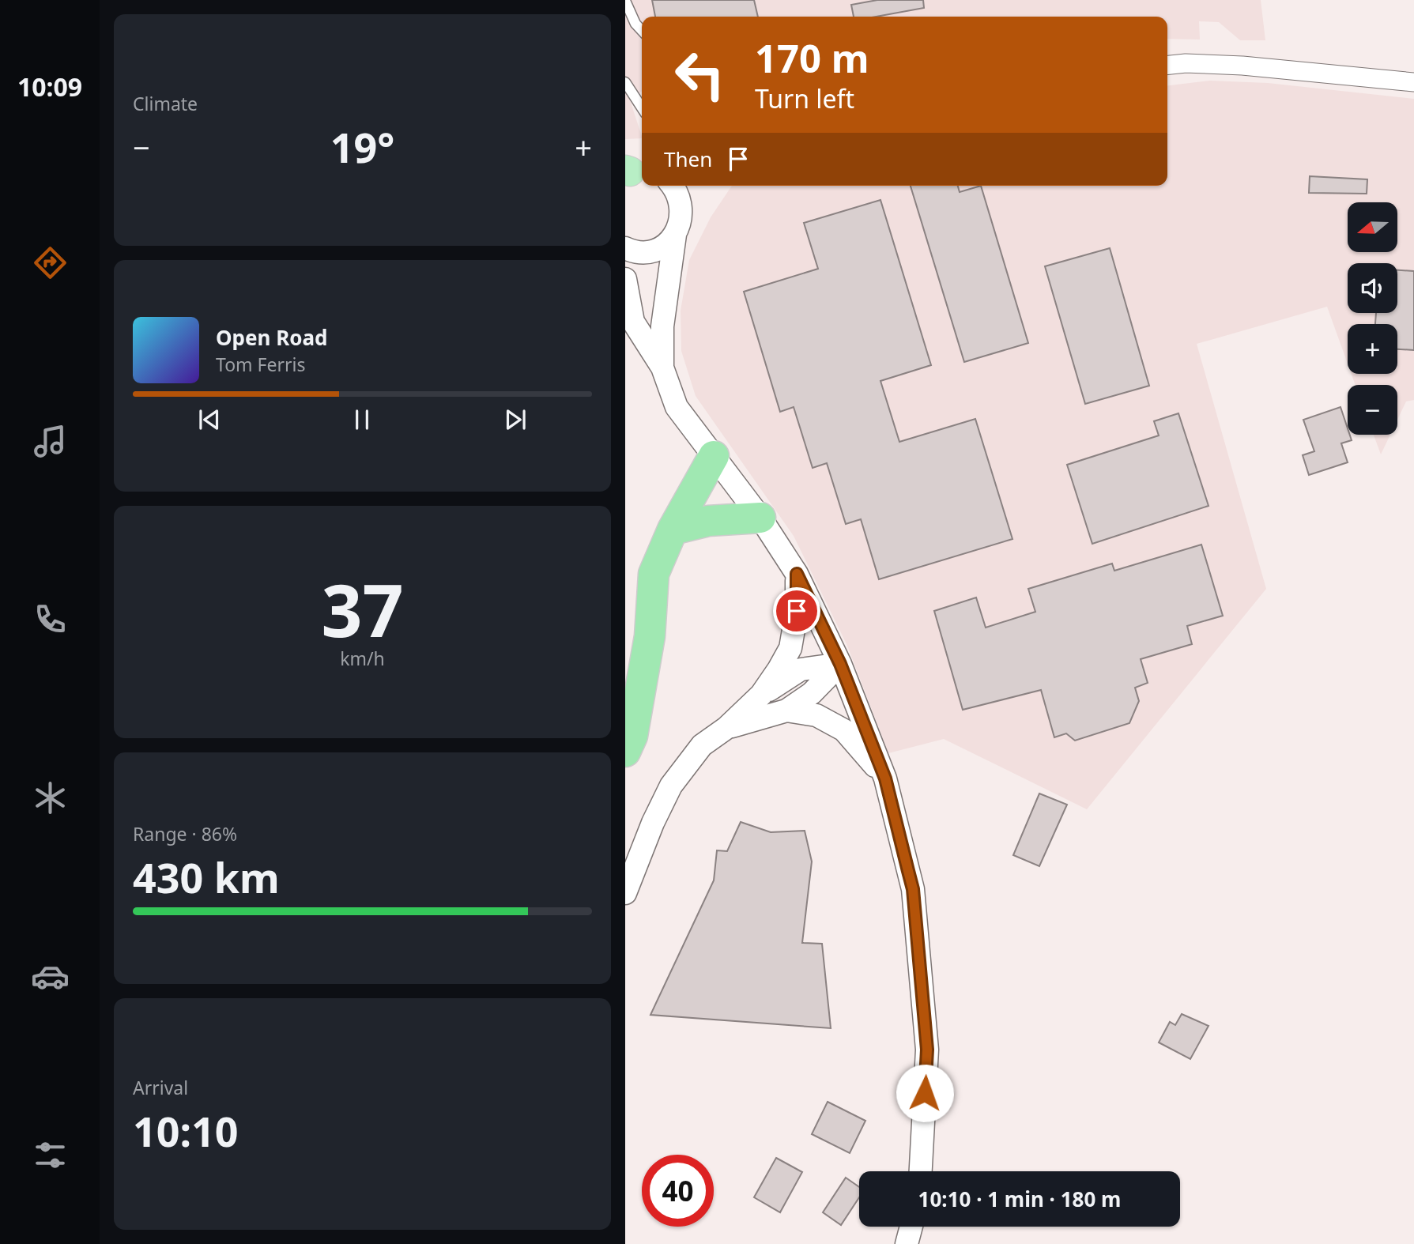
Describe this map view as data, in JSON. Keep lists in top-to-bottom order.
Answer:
{
  "north": "left",
  "page": {
    "tabs": "10:09",
    "tile": [
      "Climate",
      ["37", "km/h"],
      ["Range · 86%", "430 km"],
      ["Arrival", "10:10"]
    ],
    "turn": ["170 m", "Turn left"],
    "heat": ["−", "19°", "+"],
    "then": "Then",
    "map_buttons": ["+", "−"],
    "song": ["Open Road", "Tom Ferris"],
    "limit": "40",
    "trip": "10:10 · 1 min · 180 m"
  }
}
